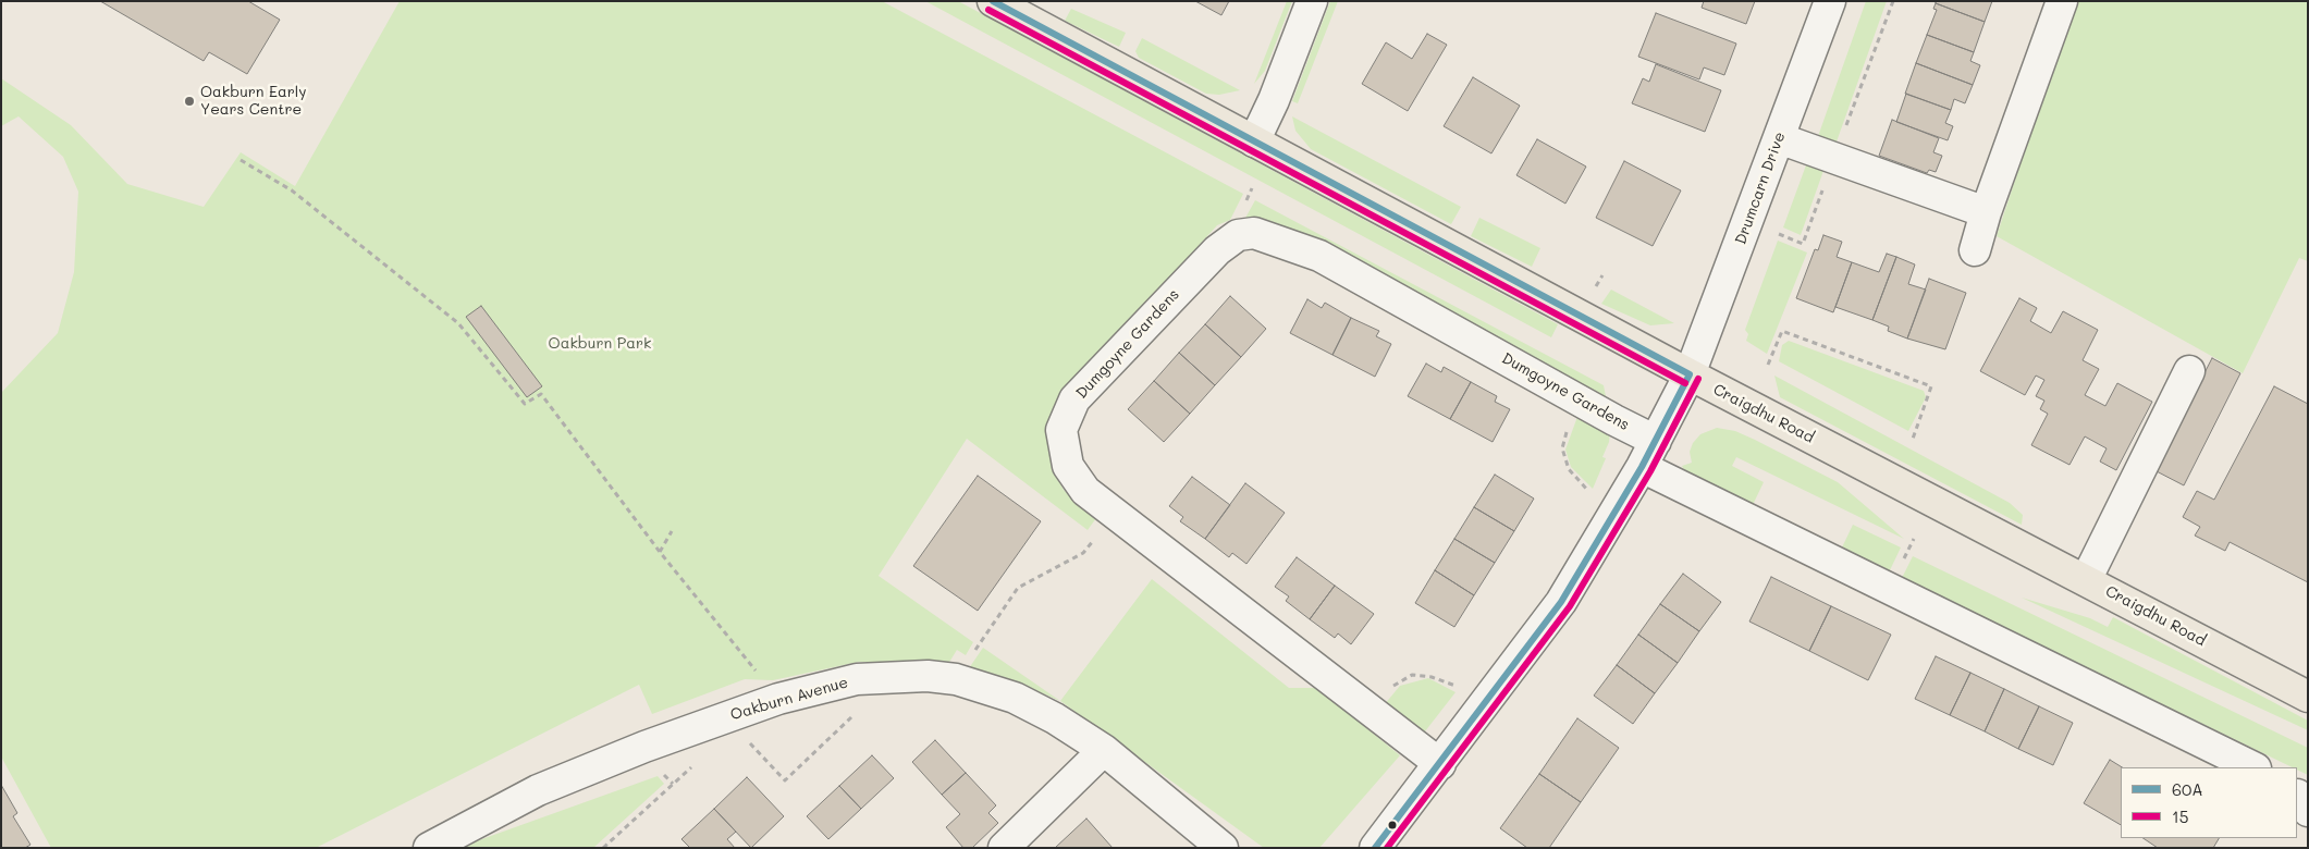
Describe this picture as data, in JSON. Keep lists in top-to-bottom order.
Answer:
{
  "streets": {
    "main road": ["Craigdhu Road"],
    "street": ["Drumcarn Drive", "Dumgoyne Gardens", "Oakburn Avenue"]
  },
  "crossings": [
    ["Drumcarn Drive", "Dumgoyne Gardens"],
    ["Drumcarn Drive", "Craigdhu Road"]
  ],
  "parks": ["Oakburn Park"],
  "places": ["Oakburn Early Years Centre"],
  "lines": ["transit line 60A", "transit line 15"],
  "legend": ["60A", "15"]
}
